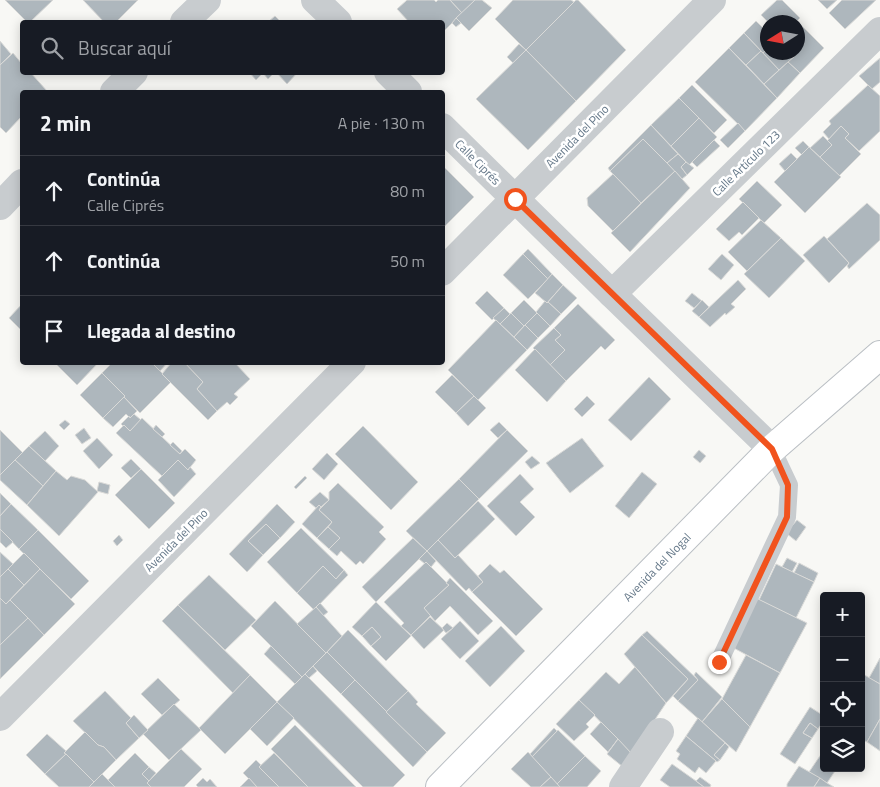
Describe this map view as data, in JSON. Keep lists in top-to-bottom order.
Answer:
{
  "streets": {
    "main road": ["Avenida del Nogal"],
    "street": ["Avenida del Pino", "Calle Ciprés", "Calle Artículo 123"]
  },
  "crossings": [
    ["Avenida del Pino", "Calle Ciprés"],
    ["Calle Ciprés", "Calle Artículo 123"],
    ["Calle Ciprés", "Avenida del Nogal"]
  ],
  "north": "left",
  "page": {
    "search": "Buscar aquí",
    "heading": ["2 min", "A pie · 130 m"],
    "list": [
      ["Continúa", "Calle Ciprés", "80 m"],
      ["Continúa", "50 m"],
      "Llegada al destino"
    ],
    "map_buttons": ["+", "−"]
  }
}
